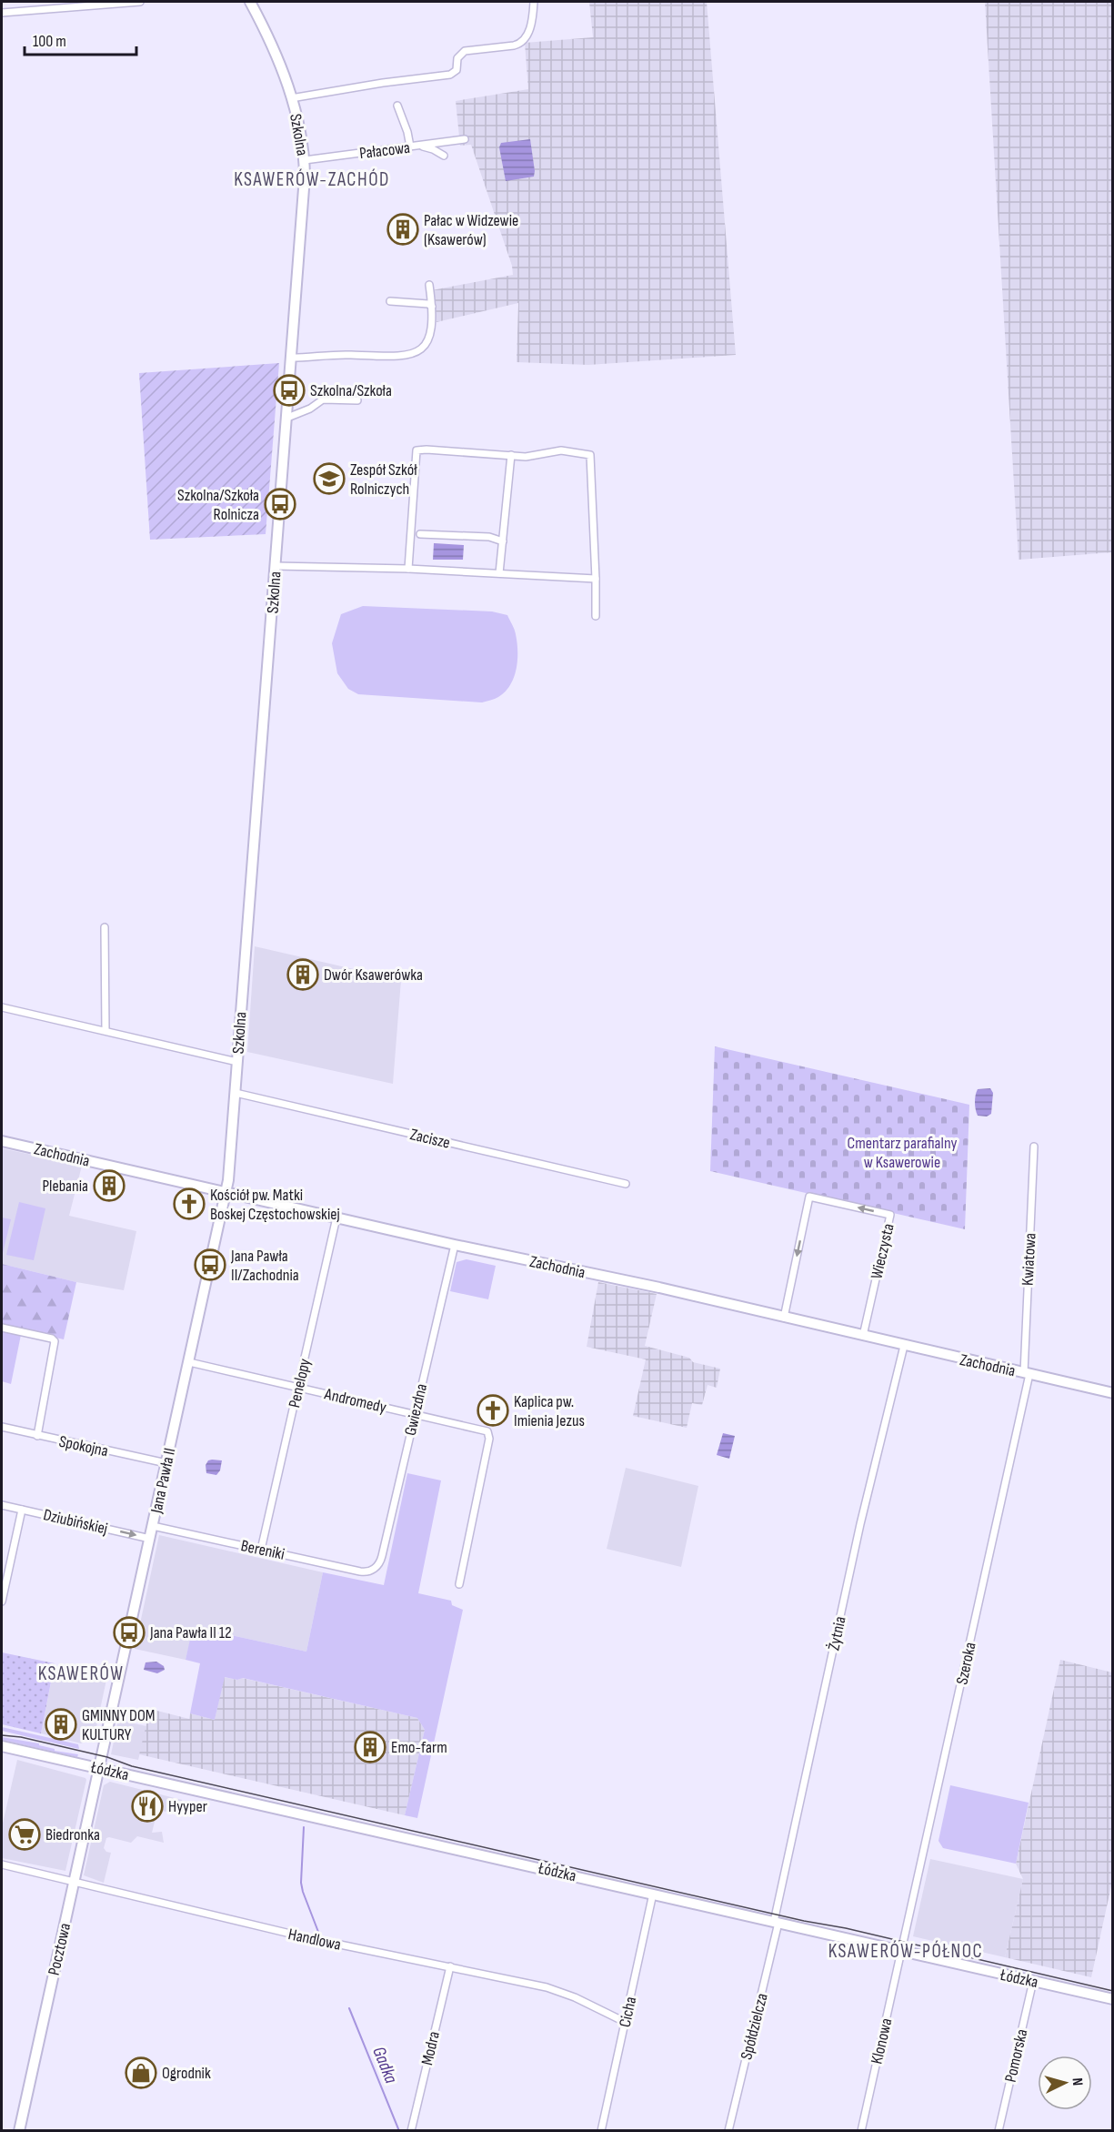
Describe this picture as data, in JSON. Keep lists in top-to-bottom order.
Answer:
{
  "streets": {
    "street": [
      "Szkolna",
      "Pałacowa",
      "Zacisze",
      "Zachodnia",
      "Wieczysta",
      "Kwiatowa",
      "Penelopy",
      "Andromedy",
      "Gwiezdna",
      "Spokojna",
      "Jana Pawła II",
      "Dziubińskiej",
      "Bereniki",
      "Żytnia",
      "Szeroka",
      "Łódzka",
      "Handlowa",
      "Pocztowa",
      "Cicha",
      "Spółdzielcza",
      "Klonowa",
      "Modra",
      "Pomorska"
    ]
  },
  "crossings": [
    ["Szkolna", "Pałacowa"],
    ["Szkolna", "Zacisze"],
    ["Szkolna", "Zachodnia"],
    ["Szkolna", "Jana Pawła II"],
    ["Zachodnia", "Wieczysta"],
    ["Zachodnia", "Kwiatowa"],
    ["Zachodnia", "Penelopy"],
    ["Zachodnia", "Gwiezdna"],
    ["Zachodnia", "Jana Pawła II"],
    ["Zachodnia", "Żytnia"],
    ["Zachodnia", "Szeroka"],
    ["Kwiatowa", "Szeroka"],
    ["Penelopy", "Andromedy"],
    ["Penelopy", "Bereniki"],
    ["Andromedy", "Gwiezdna"],
    ["Andromedy", "Jana Pawła II"],
    ["Gwiezdna", "Bereniki"],
    ["Spokojna", "Jana Pawła II"],
    ["Jana Pawła II", "Dziubińskiej"],
    ["Jana Pawła II", "Bereniki"],
    ["Jana Pawła II", "Łódzka"],
    ["Jana Pawła II", "Pocztowa"],
    ["Żytnia", "Łódzka"],
    ["Żytnia", "Spółdzielcza"],
    ["Szeroka", "Łódzka"],
    ["Szeroka", "Klonowa"],
    ["Łódzka", "Pocztowa"],
    ["Łódzka", "Cicha"],
    ["Łódzka", "Spółdzielcza"],
    ["Łódzka", "Klonowa"],
    ["Łódzka", "Pomorska"],
    ["Handlowa", "Pocztowa"],
    ["Handlowa", "Cicha"],
    ["Handlowa", "Modra"]
  ],
  "one_way": ["Dziubińskiej"],
  "districts": ["KSAWERÓW-ZACHÓD", "KSAWERÓW", "KSAWERÓW-PÓŁNOC"],
  "water": ["Gadka"],
  "parks": ["Cmentarz parafialny w Ksawerowie"],
  "places": {
    "building": [
      "Pałac w Widzewie (Ksawerów)",
      "Dwór Ksawerówka",
      "Plebania",
      "GMINNY DOM KULTURY",
      "Emo-farm"
    ],
    "bus stop": [
      "Szkolna/Szkoła",
      "Szkolna/Szkoła Rolnicza",
      "Jana Pawła II/Zachodnia",
      "Jana Pawła II 12"
    ],
    "school or university": ["Zespół Szkół Rolniczych"],
    "church": ["Kościół pw. Matki Boskej Częstochowskiej", "Kaplica pw. Imienia Jezus"],
    "restaurant": ["Hyyper"],
    "supermarket": ["Biedronka"],
    "shop": ["Ogrodnik"]
  },
  "scale_bar": "100 m",
  "north": "right"
}
